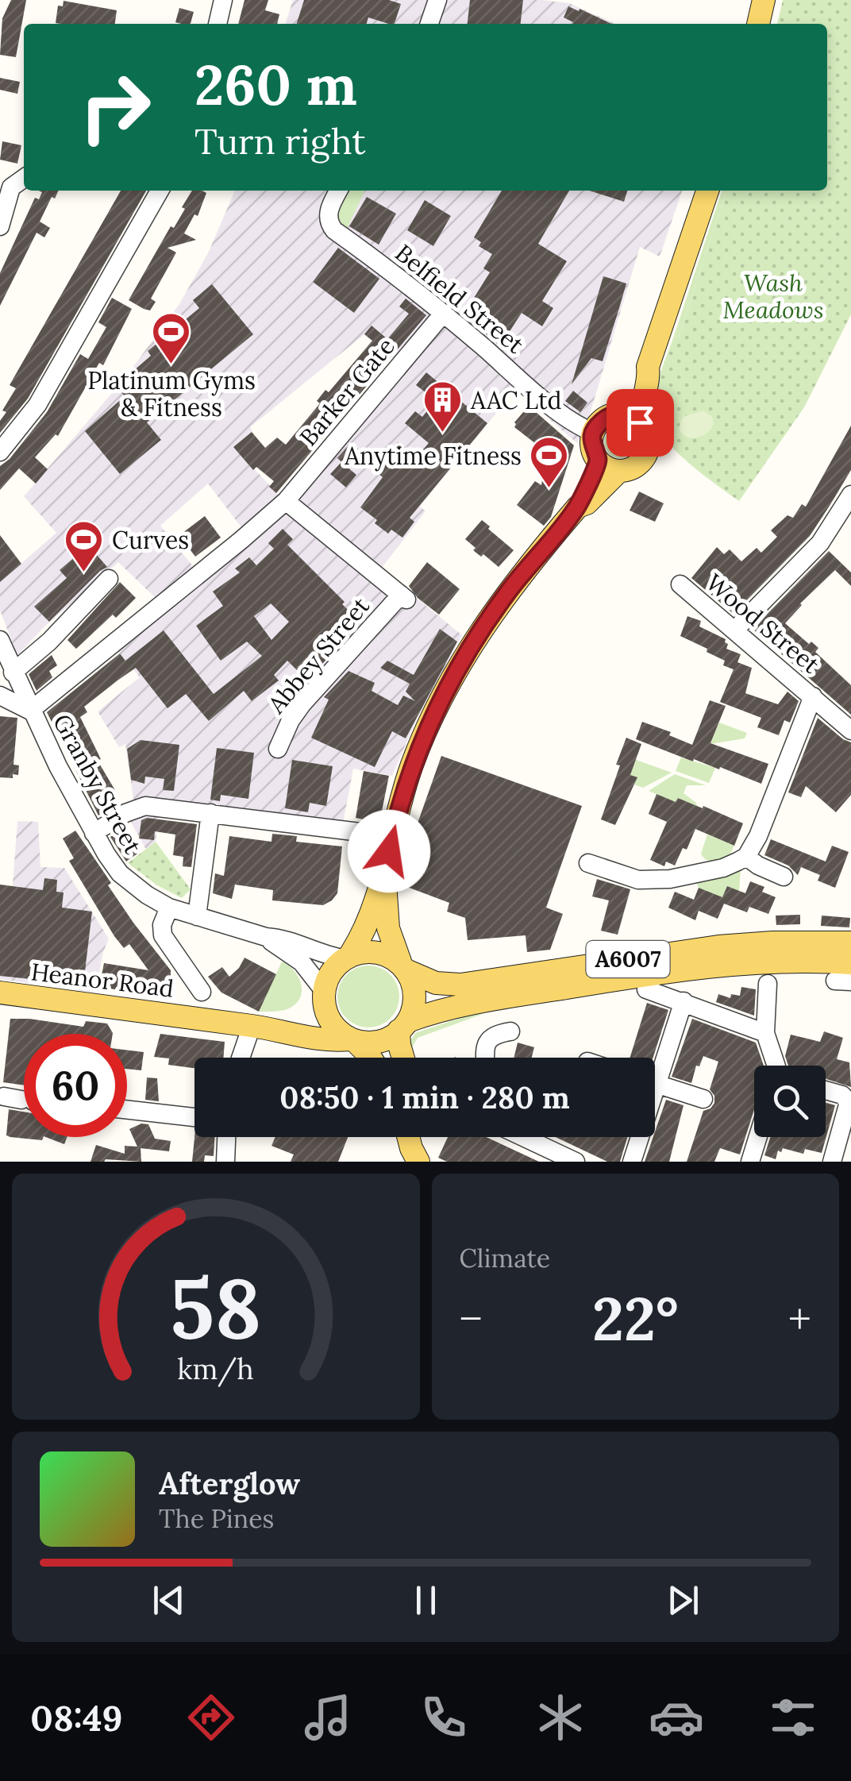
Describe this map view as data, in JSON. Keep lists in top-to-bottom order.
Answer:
{
  "streets": {
    "main road": ["A6007", "Heanor Road"],
    "street": [
      "Belfield Street",
      "Barker Gate",
      "Wood Street",
      "Abbey Street",
      "Granby Street"
    ]
  },
  "crossings": [
    ["Belfield Street", "Barker Gate"],
    ["Barker Gate", "Abbey Street"],
    ["Barker Gate", "Granby Street"],
    ["Granby Street", "A6007"],
    ["A6007", "Heanor Road"]
  ],
  "parks": ["Wash Meadows"],
  "places": {
    "sports": ["Platinum Gyms & Fitness", "Anytime Fitness", "Curves"],
    "building": ["AAC Ltd"]
  },
  "page": {
    "turn": ["260 m", "Turn right"],
    "limit": "60",
    "trip": "08:50 · 1 min · 280 m",
    "tile": "Climate",
    "heat": ["−", "22°", "+"],
    "song": ["Afterglow", "The Pines"],
    "tabs": "08:49",
    "gauge": ["58", "km/h"]
  }
}
